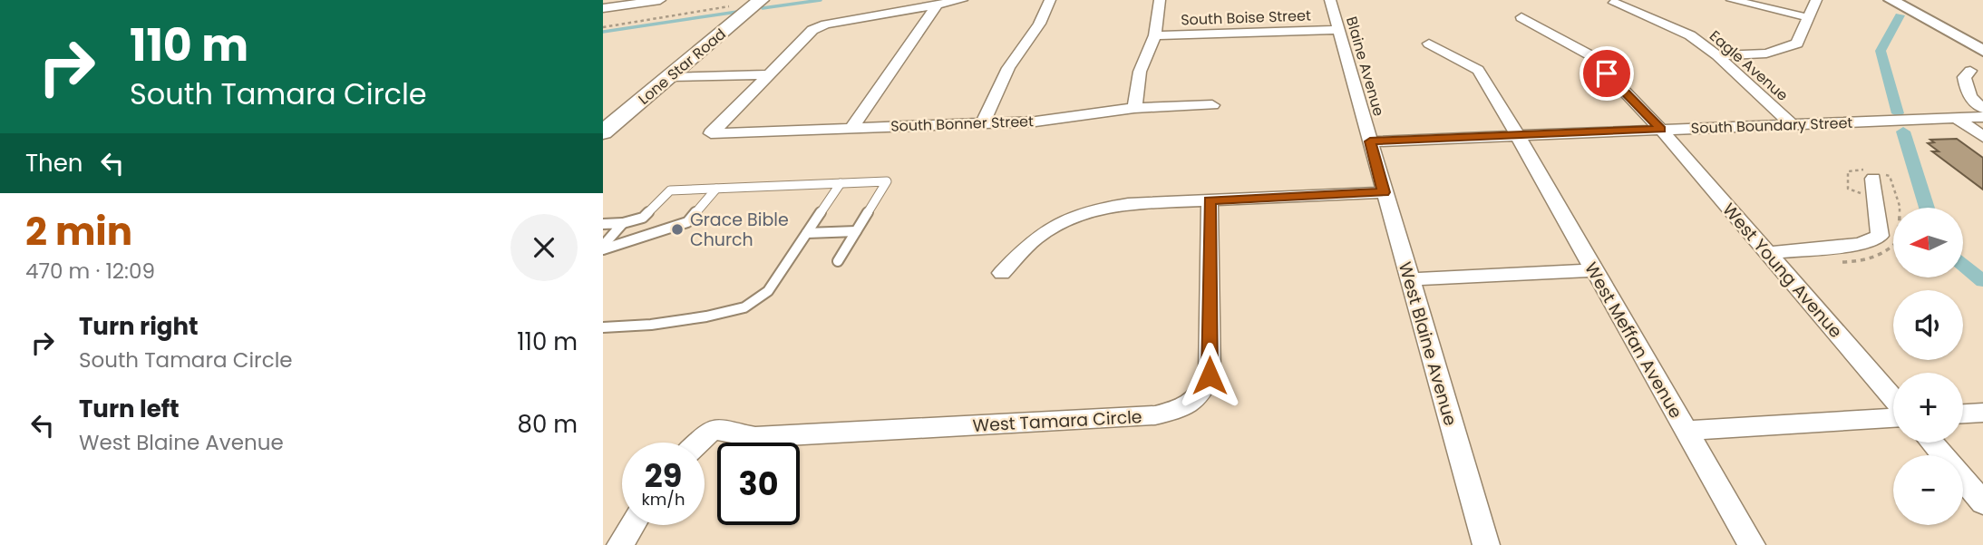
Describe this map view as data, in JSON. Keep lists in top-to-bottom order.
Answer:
{
  "streets": {
    "main road": ["Lone Star Road"],
    "street": [
      "South Boise Street",
      "Eagle Avenue",
      "Blaine Avenue",
      "South Bonner Street",
      "South Boundary Street",
      "West Young Avenue",
      "West Meffan Avenue",
      "West Blaine Avenue",
      "West Tamara Circle"
    ]
  },
  "crossings": [
    ["South Boise Street", "Blaine Avenue"],
    ["Eagle Avenue", "South Boundary Street"],
    ["Blaine Avenue", "South Boundary Street"],
    ["Blaine Avenue", "West Blaine Avenue"],
    ["South Boundary Street", "West Young Avenue"],
    ["South Boundary Street", "West Meffan Avenue"],
    ["South Boundary Street", "West Blaine Avenue"]
  ],
  "places": ["Grace Bible Church"],
  "north": "left",
  "page": {
    "turn": ["110 m", "South Tamara Circle"],
    "then": "Then",
    "heading": ["2 min", "470 m · 12:09"],
    "map_buttons": ["+", "−"],
    "list": [
      {
        "name": "Turn right",
        "note": "South Tamara Circle",
        "value": "110 m"
      },
      {
        "name": "Turn left",
        "note": "West Blaine Avenue",
        "value": "80 m"
      }
    ],
    "speed": "29 km/h",
    "limit": "30"
  }
}
